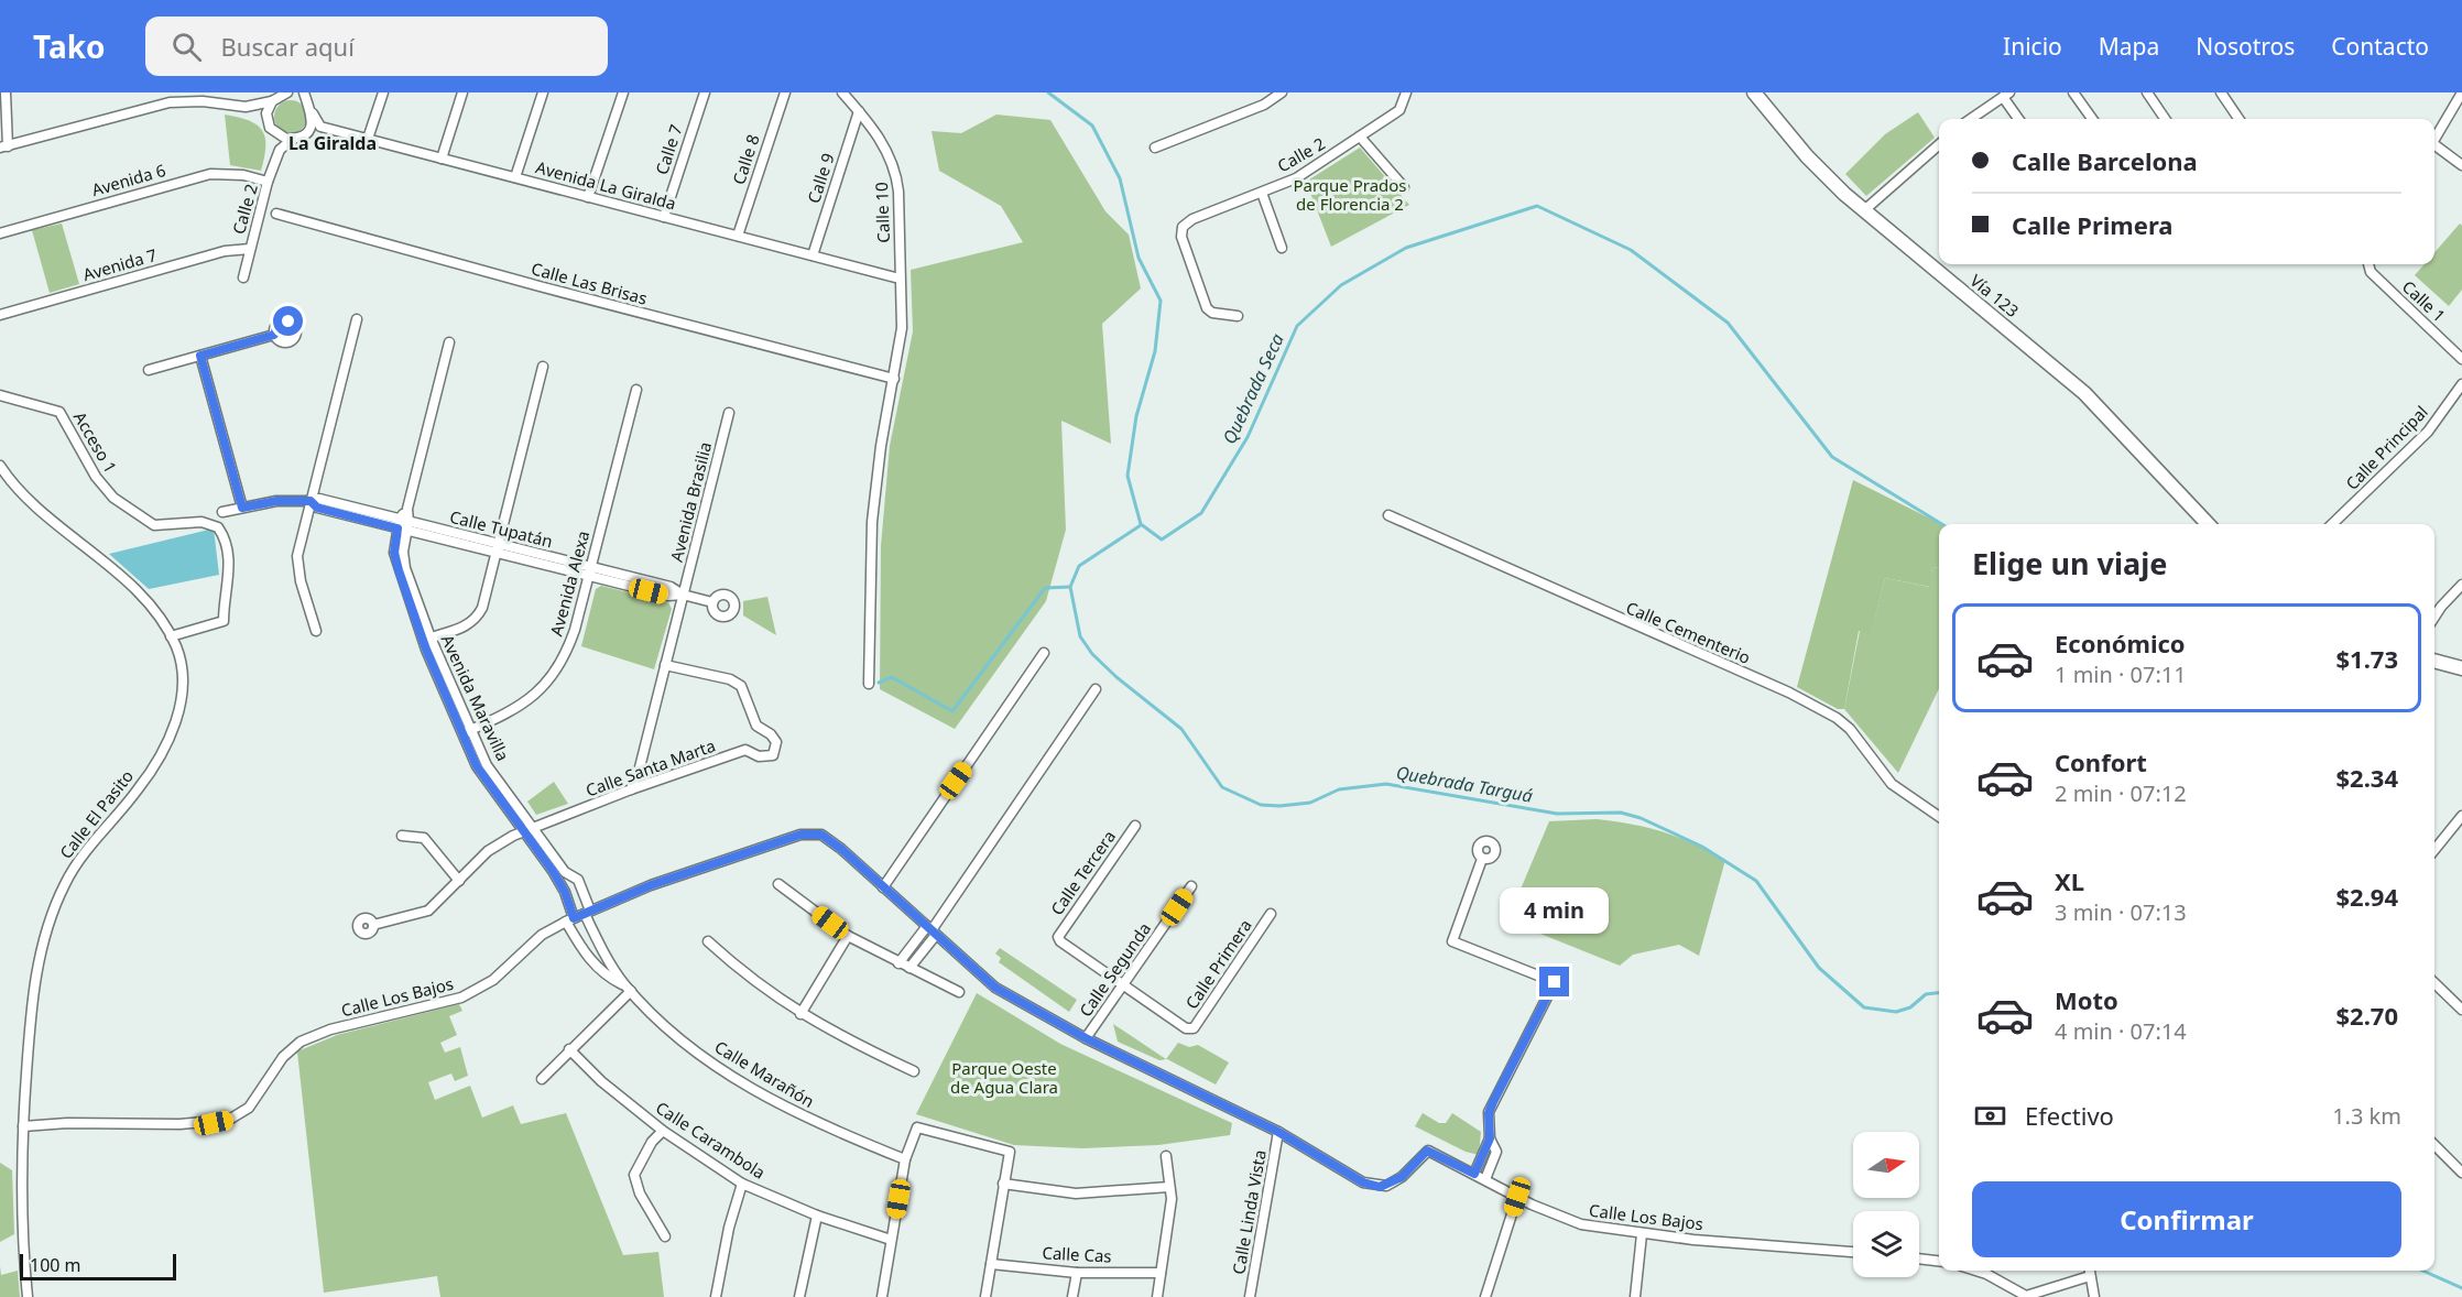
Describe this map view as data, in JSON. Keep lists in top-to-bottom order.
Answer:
{
  "streets": {
    "main road": ["Vía 123"],
    "street": [
      "Calle 7",
      "Calle 2",
      "Calle 8",
      "Calle 9",
      "Avenida 6",
      "Avenida La Giralda",
      "Calle 10",
      "Avenida 7",
      "Calle Las Brisas",
      "Calle 1",
      "Acceso 1",
      "Calle Principal",
      "Avenida Brasilia",
      "Calle Tupatán",
      "Avenida Alexa",
      "Calle Cementerio",
      "Avenida Maravilla",
      "Calle Santa Marta",
      "Calle El Pasito",
      "Calle Tercera",
      "Calle Primera",
      "Calle Segunda",
      "Calle Los Bajos",
      "Calle Marañón",
      "Calle Carambola",
      "Calle Linda Vista",
      "Calle Cas"
    ]
  },
  "crossings": [
    ["Calle 7", "Avenida La Giralda"],
    ["Calle 2", "Avenida 6"],
    ["Calle 2", "Avenida 7"],
    ["Calle 8", "Avenida La Giralda"],
    ["Calle 9", "Avenida La Giralda"],
    ["Calle 9", "Calle 10"],
    ["Avenida La Giralda", "Calle 10"],
    ["Acceso 1", "Calle El Pasito"],
    ["Avenida Brasilia", "Calle Tupatán"],
    ["Avenida Brasilia", "Calle Santa Marta"],
    ["Calle Tupatán", "Avenida Alexa"],
    ["Calle Tupatán", "Avenida Maravilla"],
    ["Avenida Alexa", "Avenida Maravilla"],
    ["Avenida Maravilla", "Calle Santa Marta"],
    ["Avenida Maravilla", "Calle Los Bajos"],
    ["Avenida Maravilla", "Calle Marañón"],
    ["Calle El Pasito", "Calle Los Bajos"],
    ["Calle Tercera", "Calle Primera"],
    ["Calle Tercera", "Calle Segunda"],
    ["Calle Primera", "Calle Segunda"],
    ["Calle Segunda", "Calle Los Bajos"],
    ["Calle Los Bajos", "Calle Marañón"],
    ["Calle Los Bajos", "Calle Linda Vista"]
  ],
  "districts": ["La Giralda"],
  "water": ["Quebrada Seca", "Quebrada Targuá"],
  "parks": ["Parque Prados de Florencia 2", "Parque Oeste de Agua Clara"],
  "scale_bar": "100 m",
  "north": "right",
  "page": {
    "header": "Tako",
    "search": "Buscar aquí",
    "nav": [
      "Inicio",
      "Mapa",
      "Nosotros",
      "Contacto"
    ],
    "banner": ["Calle Barcelona", "Calle Primera"],
    "heading": "Elige un viaje",
    "list": [
      {
        "name": "Económico",
        "note": "1 min · 07:11",
        "value": "$1.73"
      },
      {
        "name": "Confort",
        "note": "2 min · 07:12",
        "value": "$2.34"
      },
      {
        "name": "XL",
        "note": "3 min · 07:13",
        "value": "$2.94"
      },
      {
        "name": "Moto",
        "note": "4 min · 07:14",
        "value": "$2.70"
      }
    ],
    "bubble": "4 min",
    "pay": ["Efectivo", "1.3 km"],
    "buttons": "Confirmar",
    "scale": "100 m"
  }
}
